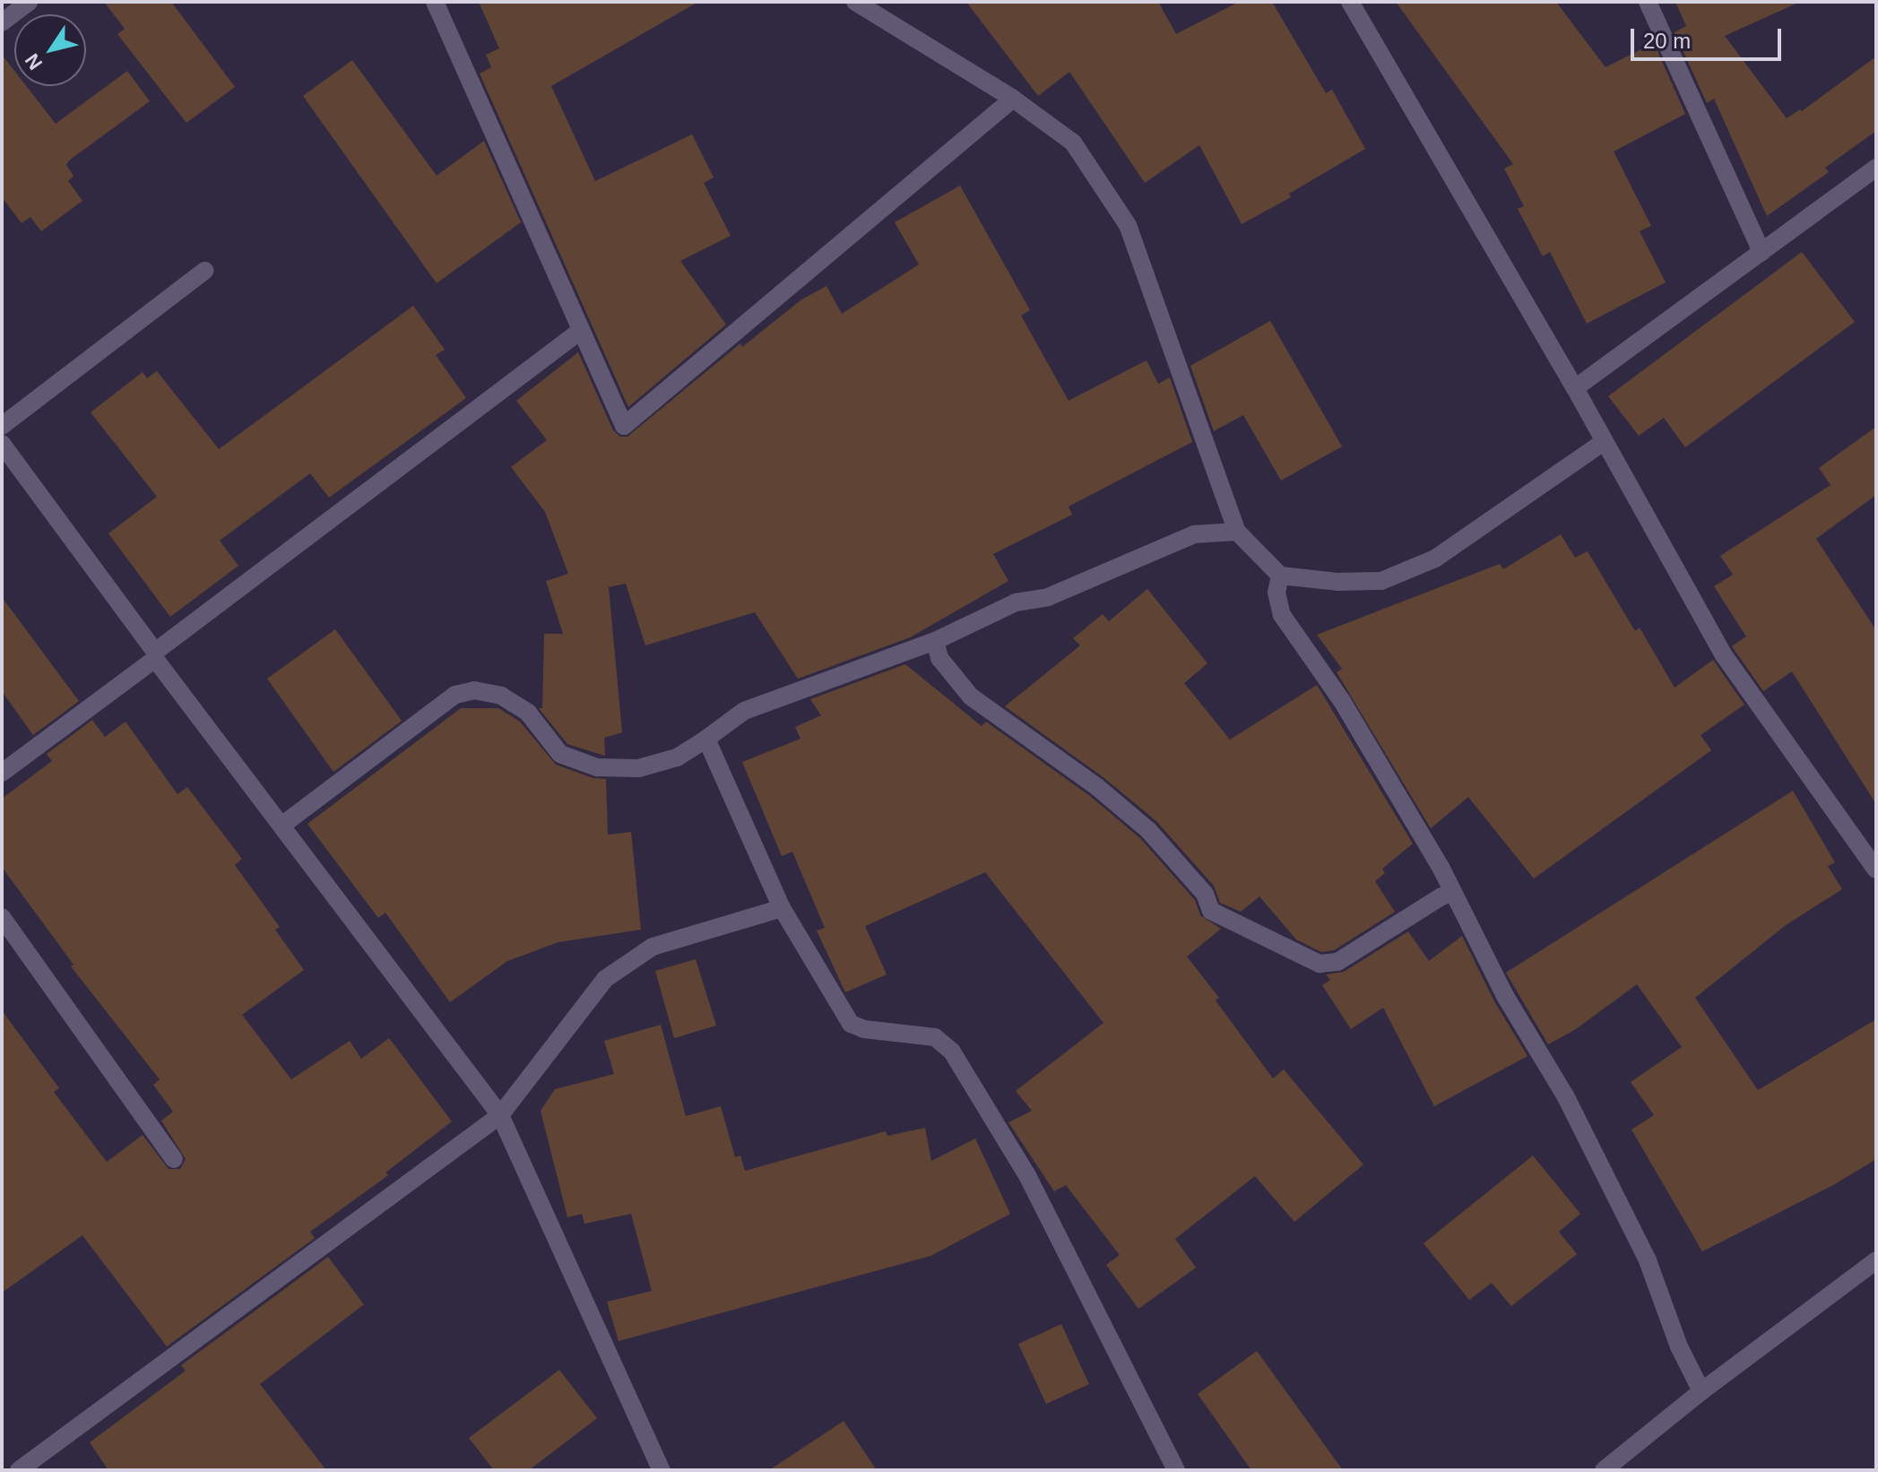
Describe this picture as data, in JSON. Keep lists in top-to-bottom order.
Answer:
{
  "scale_bar": "20 m",
  "north": "bottom left"
}
